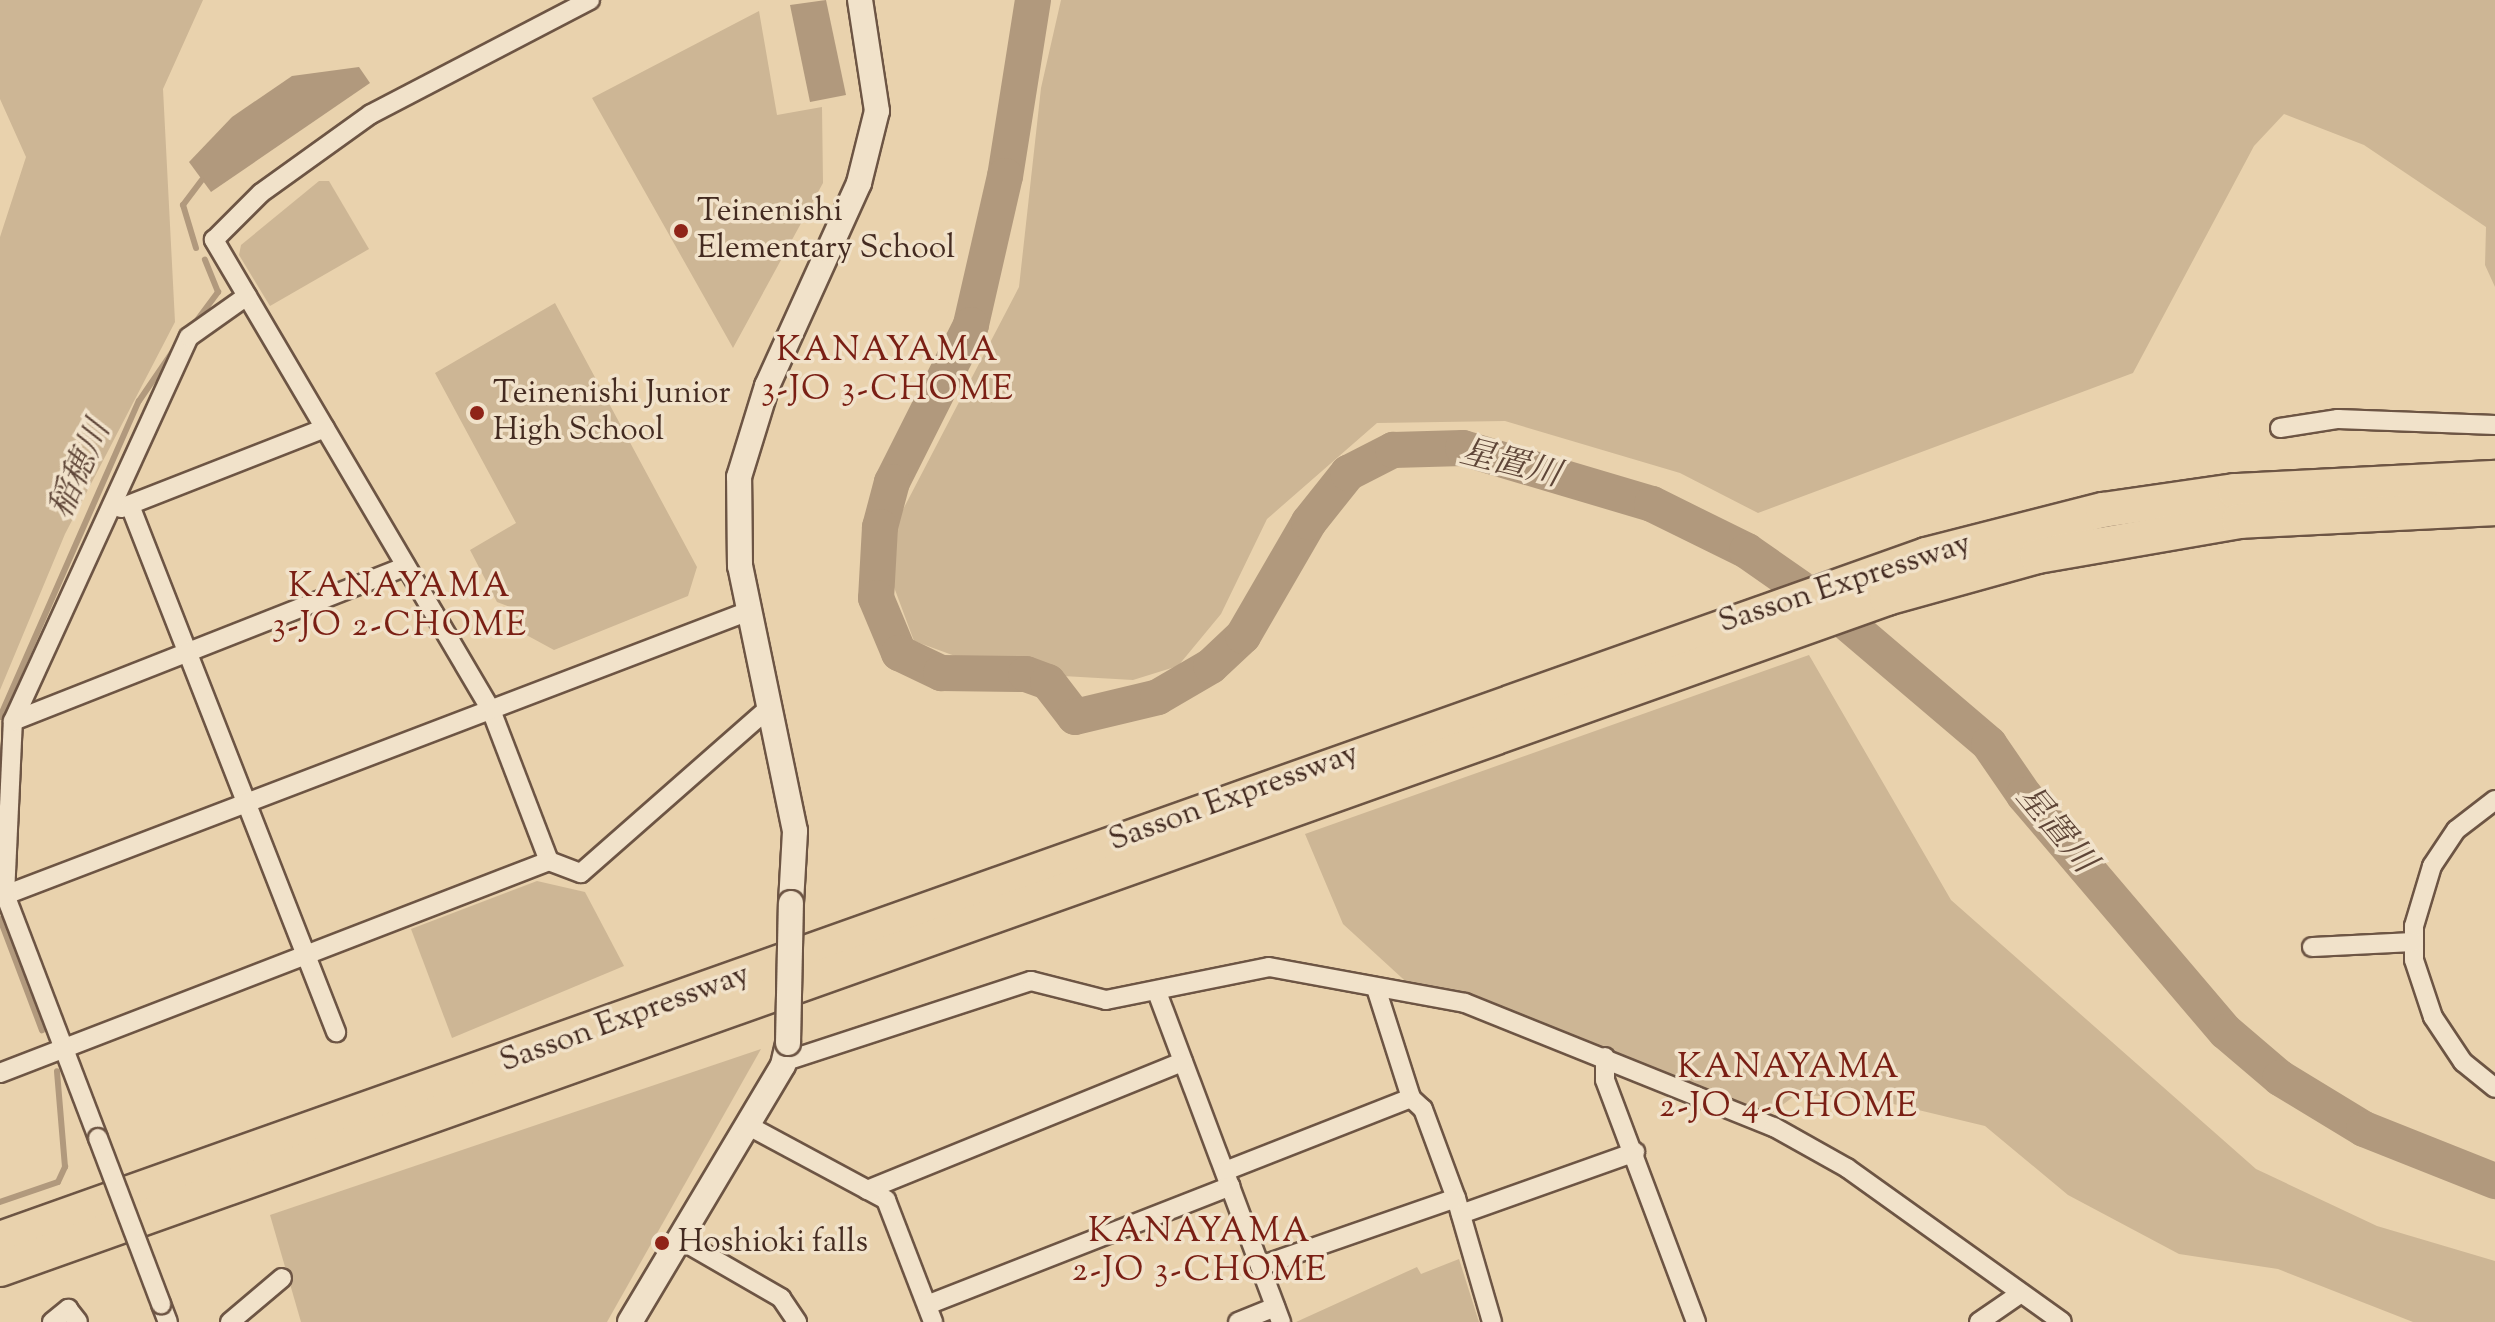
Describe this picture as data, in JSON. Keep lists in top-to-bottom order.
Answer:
{
  "streets": {
    "highway": ["Sasson Expressway"]
  },
  "districts": [
    "KANAYAMA 3-JO 3-CHOME",
    "KANAYAMA 3-JO 2-CHOME",
    "KANAYAMA 2-JO 4-CHOME",
    "KANAYAMA 2-JO 3-CHOME"
  ],
  "water": ["星置川", "稲穂川"],
  "places": ["Teinenishi Elementary School", "Teinenishi Junior High School", "Hoshioki falls"]
}
